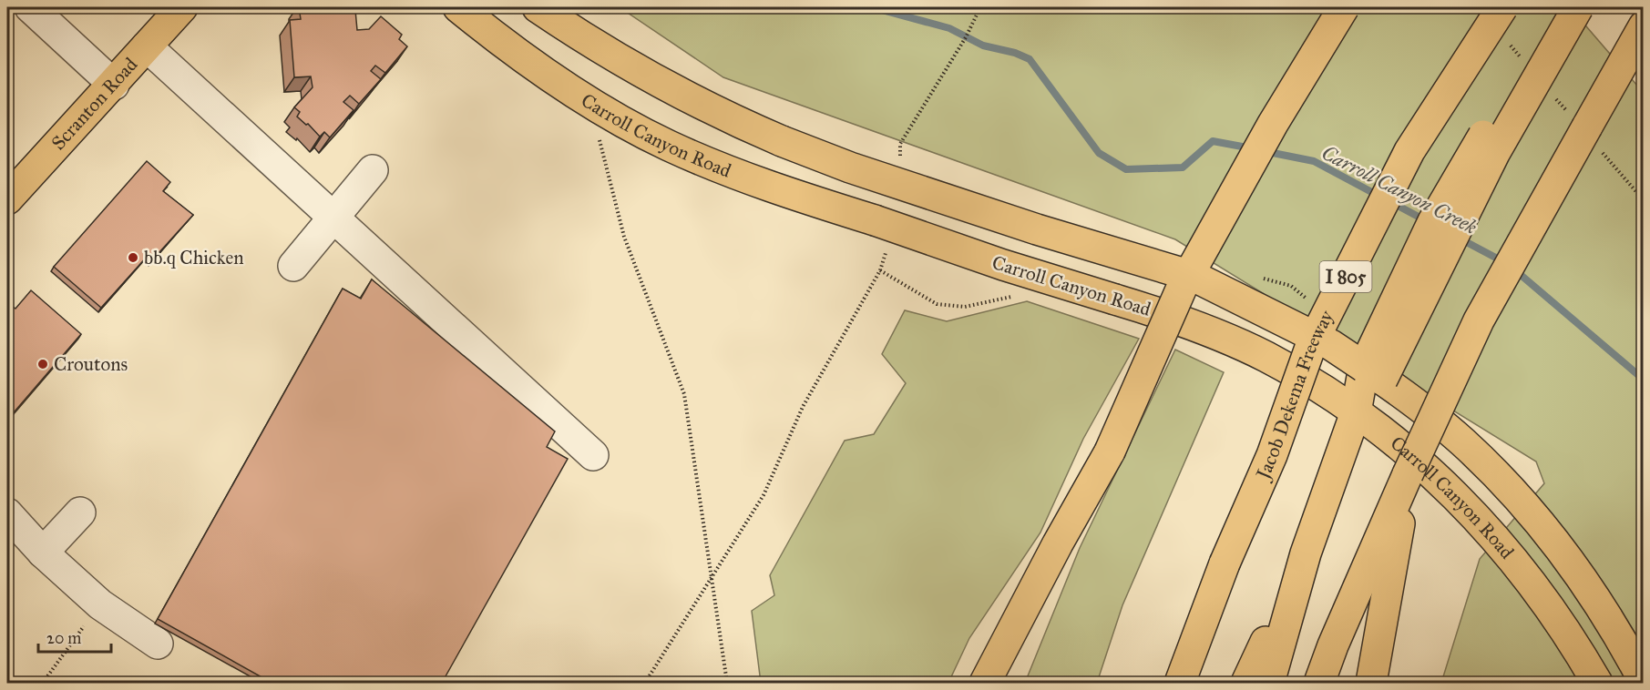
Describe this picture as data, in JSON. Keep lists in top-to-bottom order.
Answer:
{
  "streets": {
    "main road": [
      "Scranton Road",
      "Carroll Canyon Road",
      "I 805",
      "Jacob Dekema Freeway"
    ]
  },
  "water": ["Carroll Canyon Creek"],
  "places": ["bb.q Chicken", "Croutons"],
  "scale_bar": "20 m"
}
